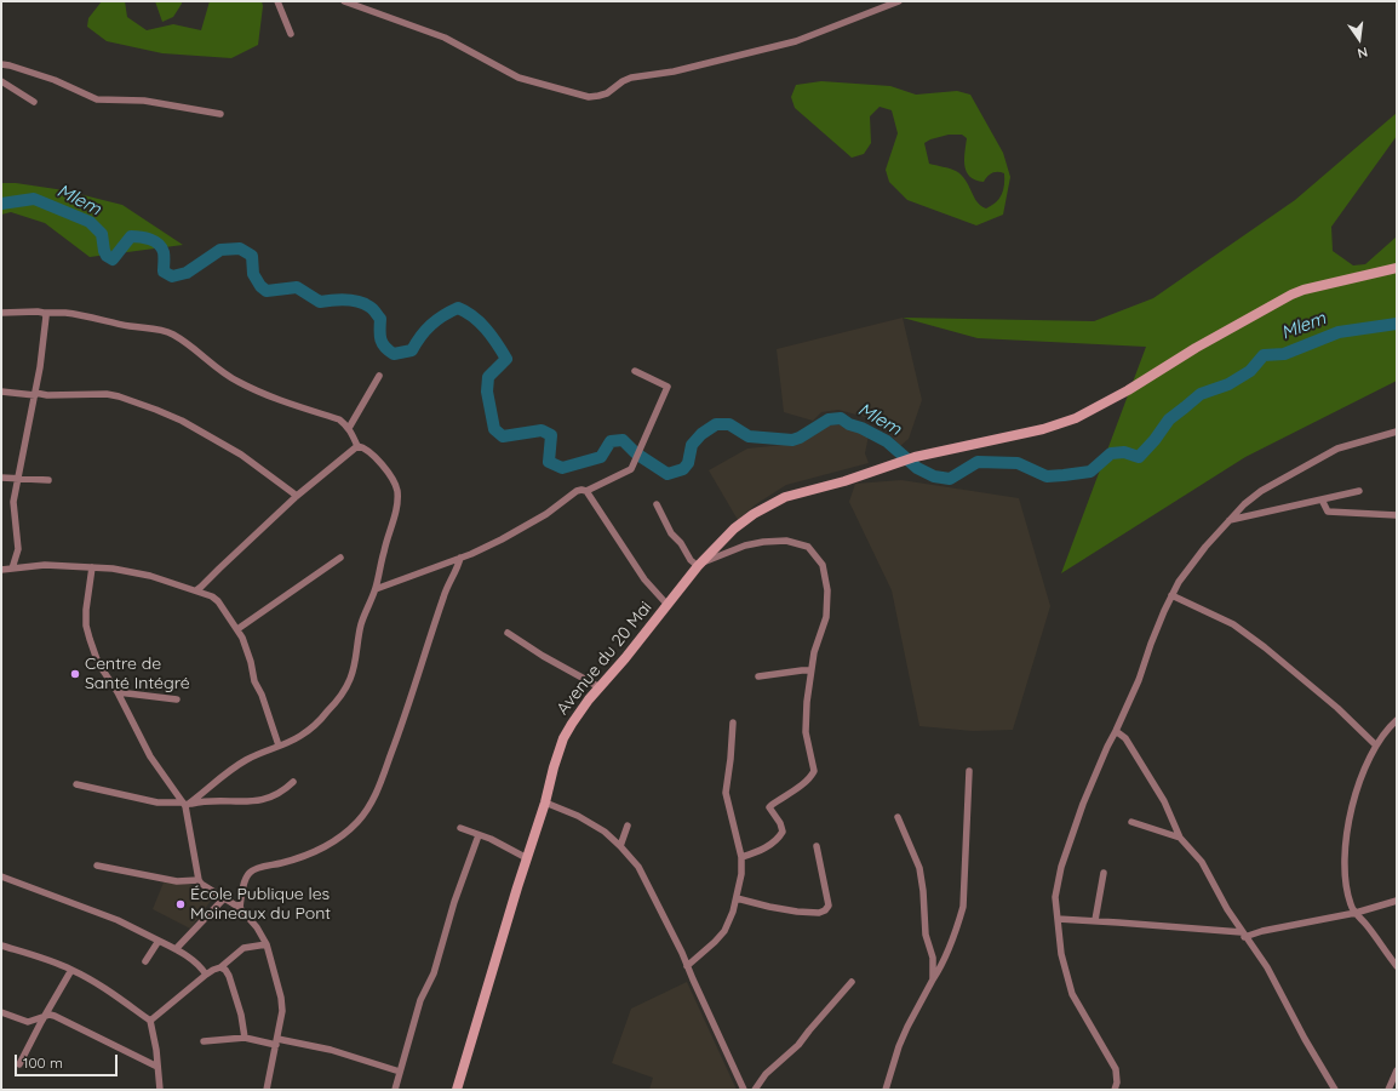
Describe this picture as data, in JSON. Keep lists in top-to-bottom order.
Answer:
{
  "streets": {
    "main road": ["Avenue du 20 Mai"]
  },
  "water": ["Mlem"],
  "places": ["Centre de Santé Intégré", "École Publique les Moineaux du Pont"],
  "scale_bar": "100 m",
  "north": "bottom"
}
